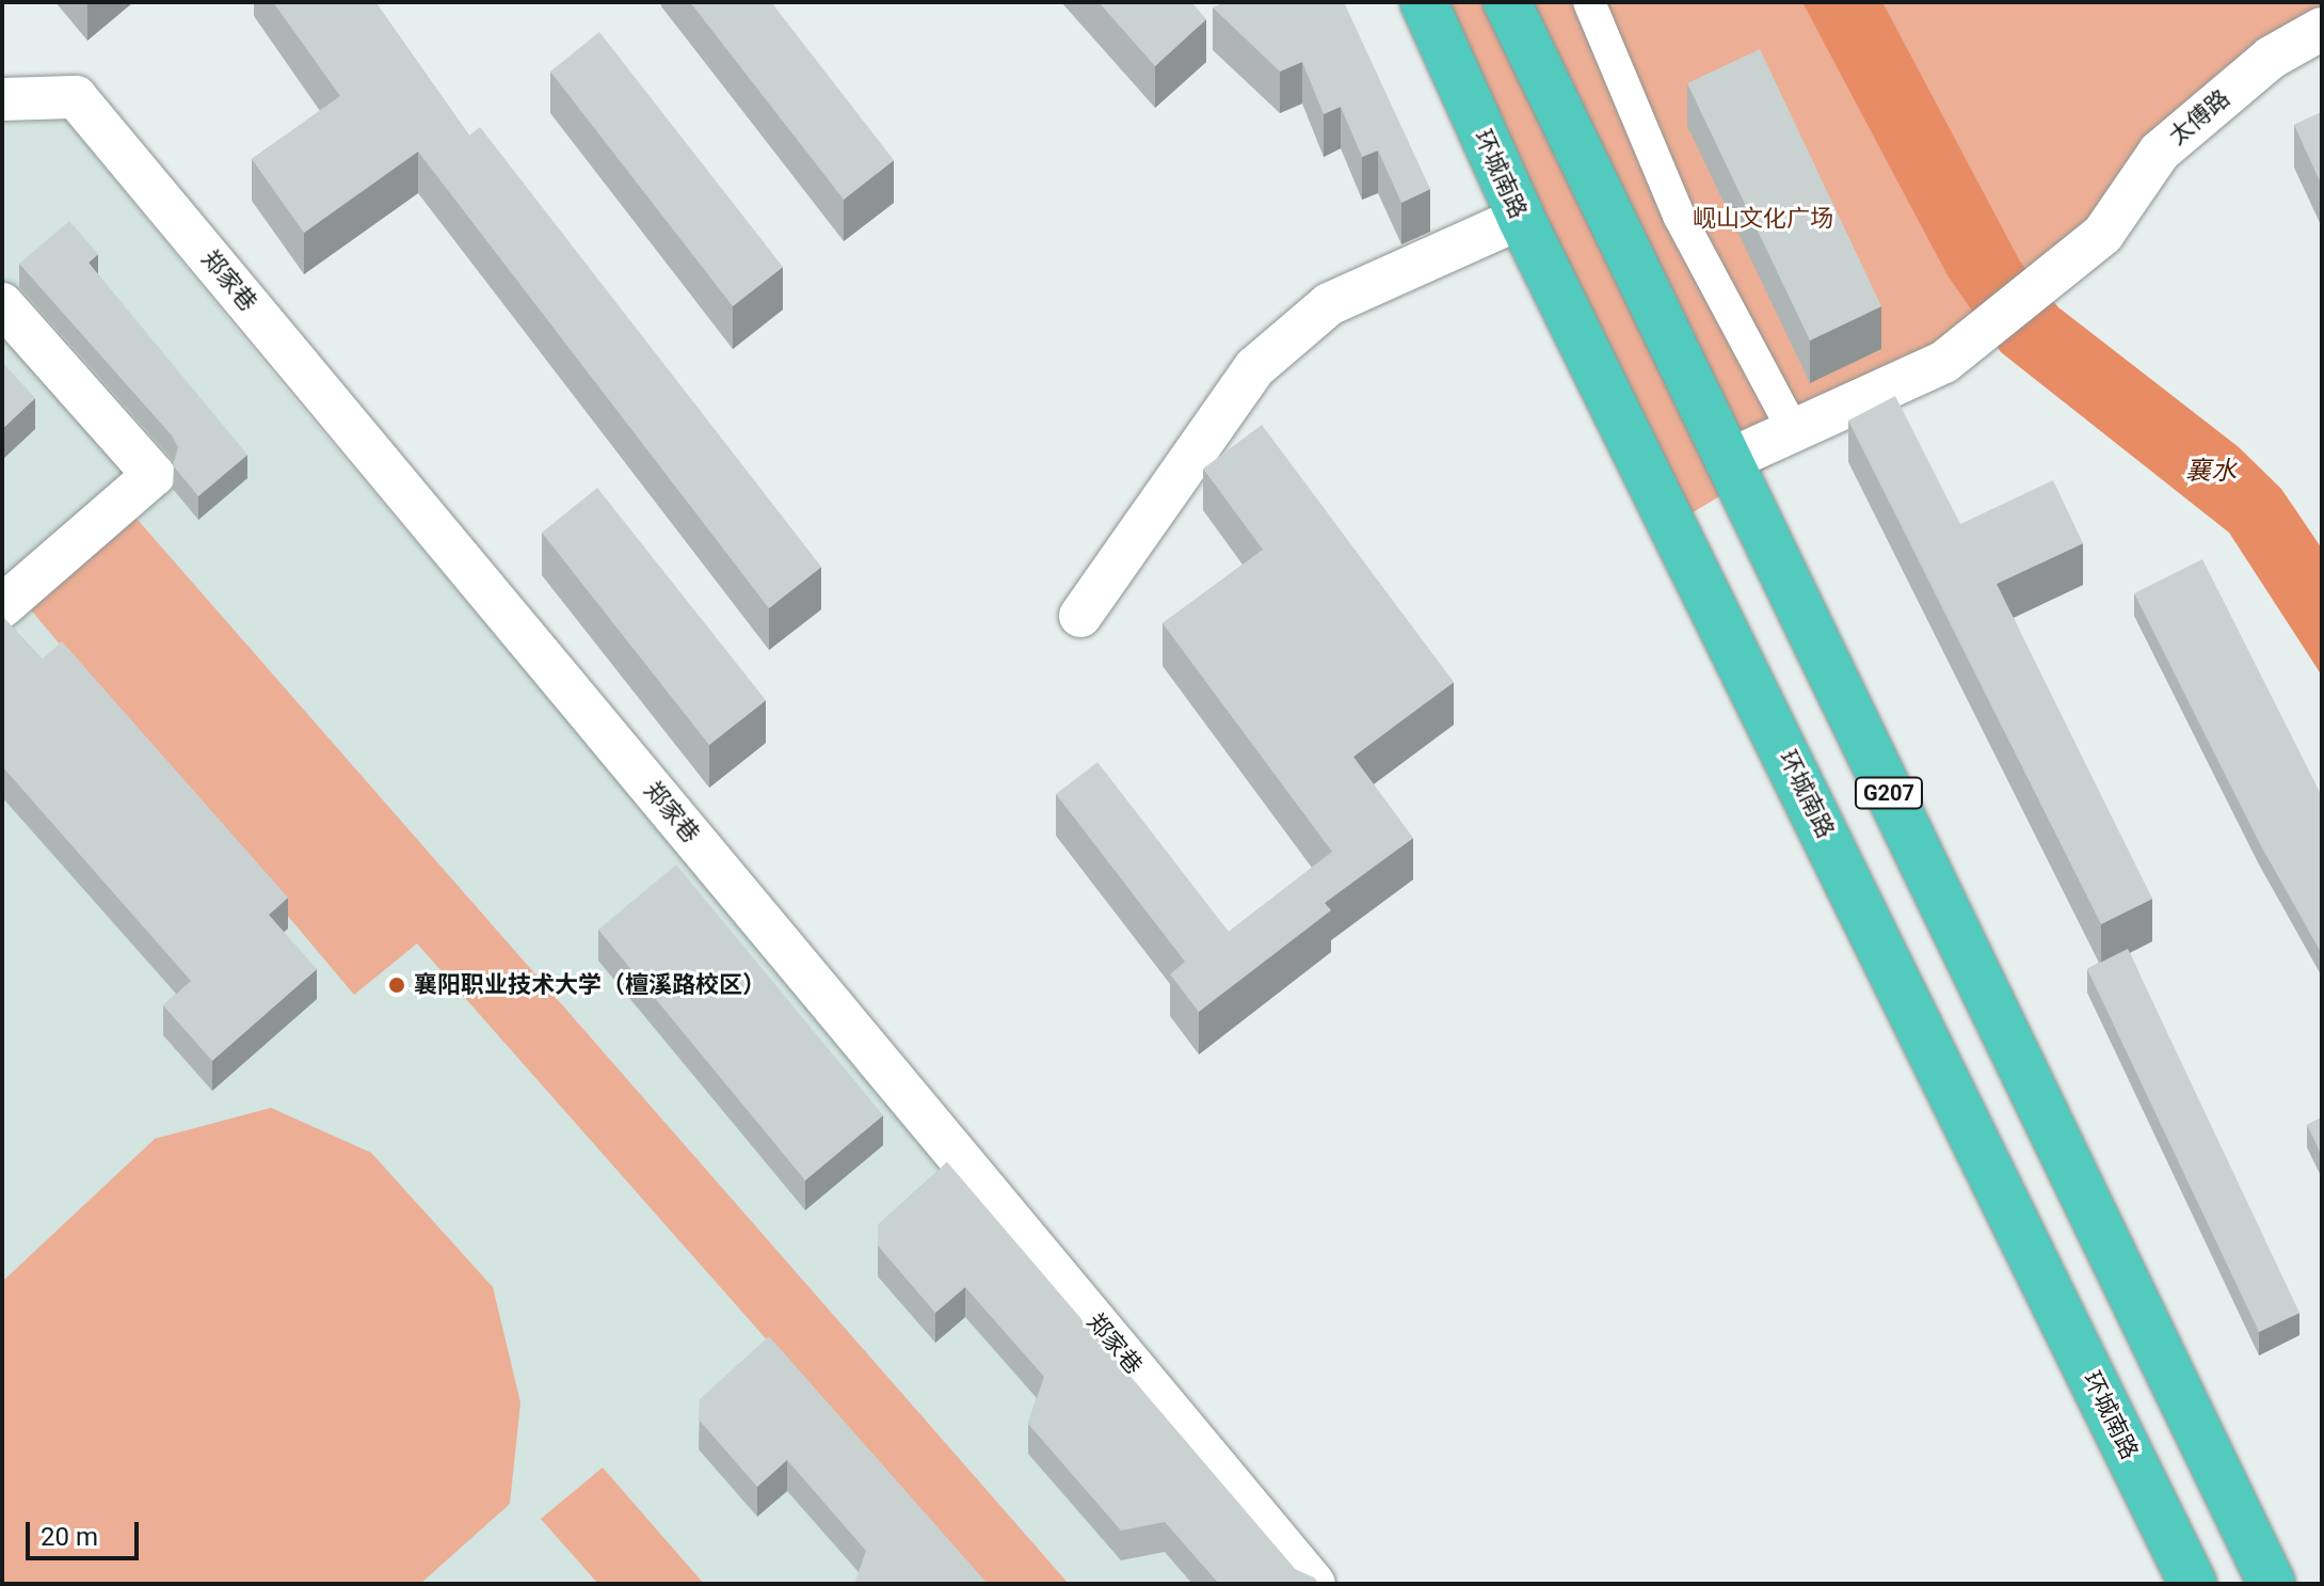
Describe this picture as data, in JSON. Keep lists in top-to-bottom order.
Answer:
{
  "streets": {
    "highway": ["环城南路", "G207"],
    "street": ["太傅路", "郑家巷"]
  },
  "crossings": [
    ["太傅路", "G207"]
  ],
  "water": ["襄水"],
  "parks": ["岘山文化广场"],
  "places": ["襄阳职业技术大学（檀溪路校区）"],
  "scale_bar": "20 m"
}
